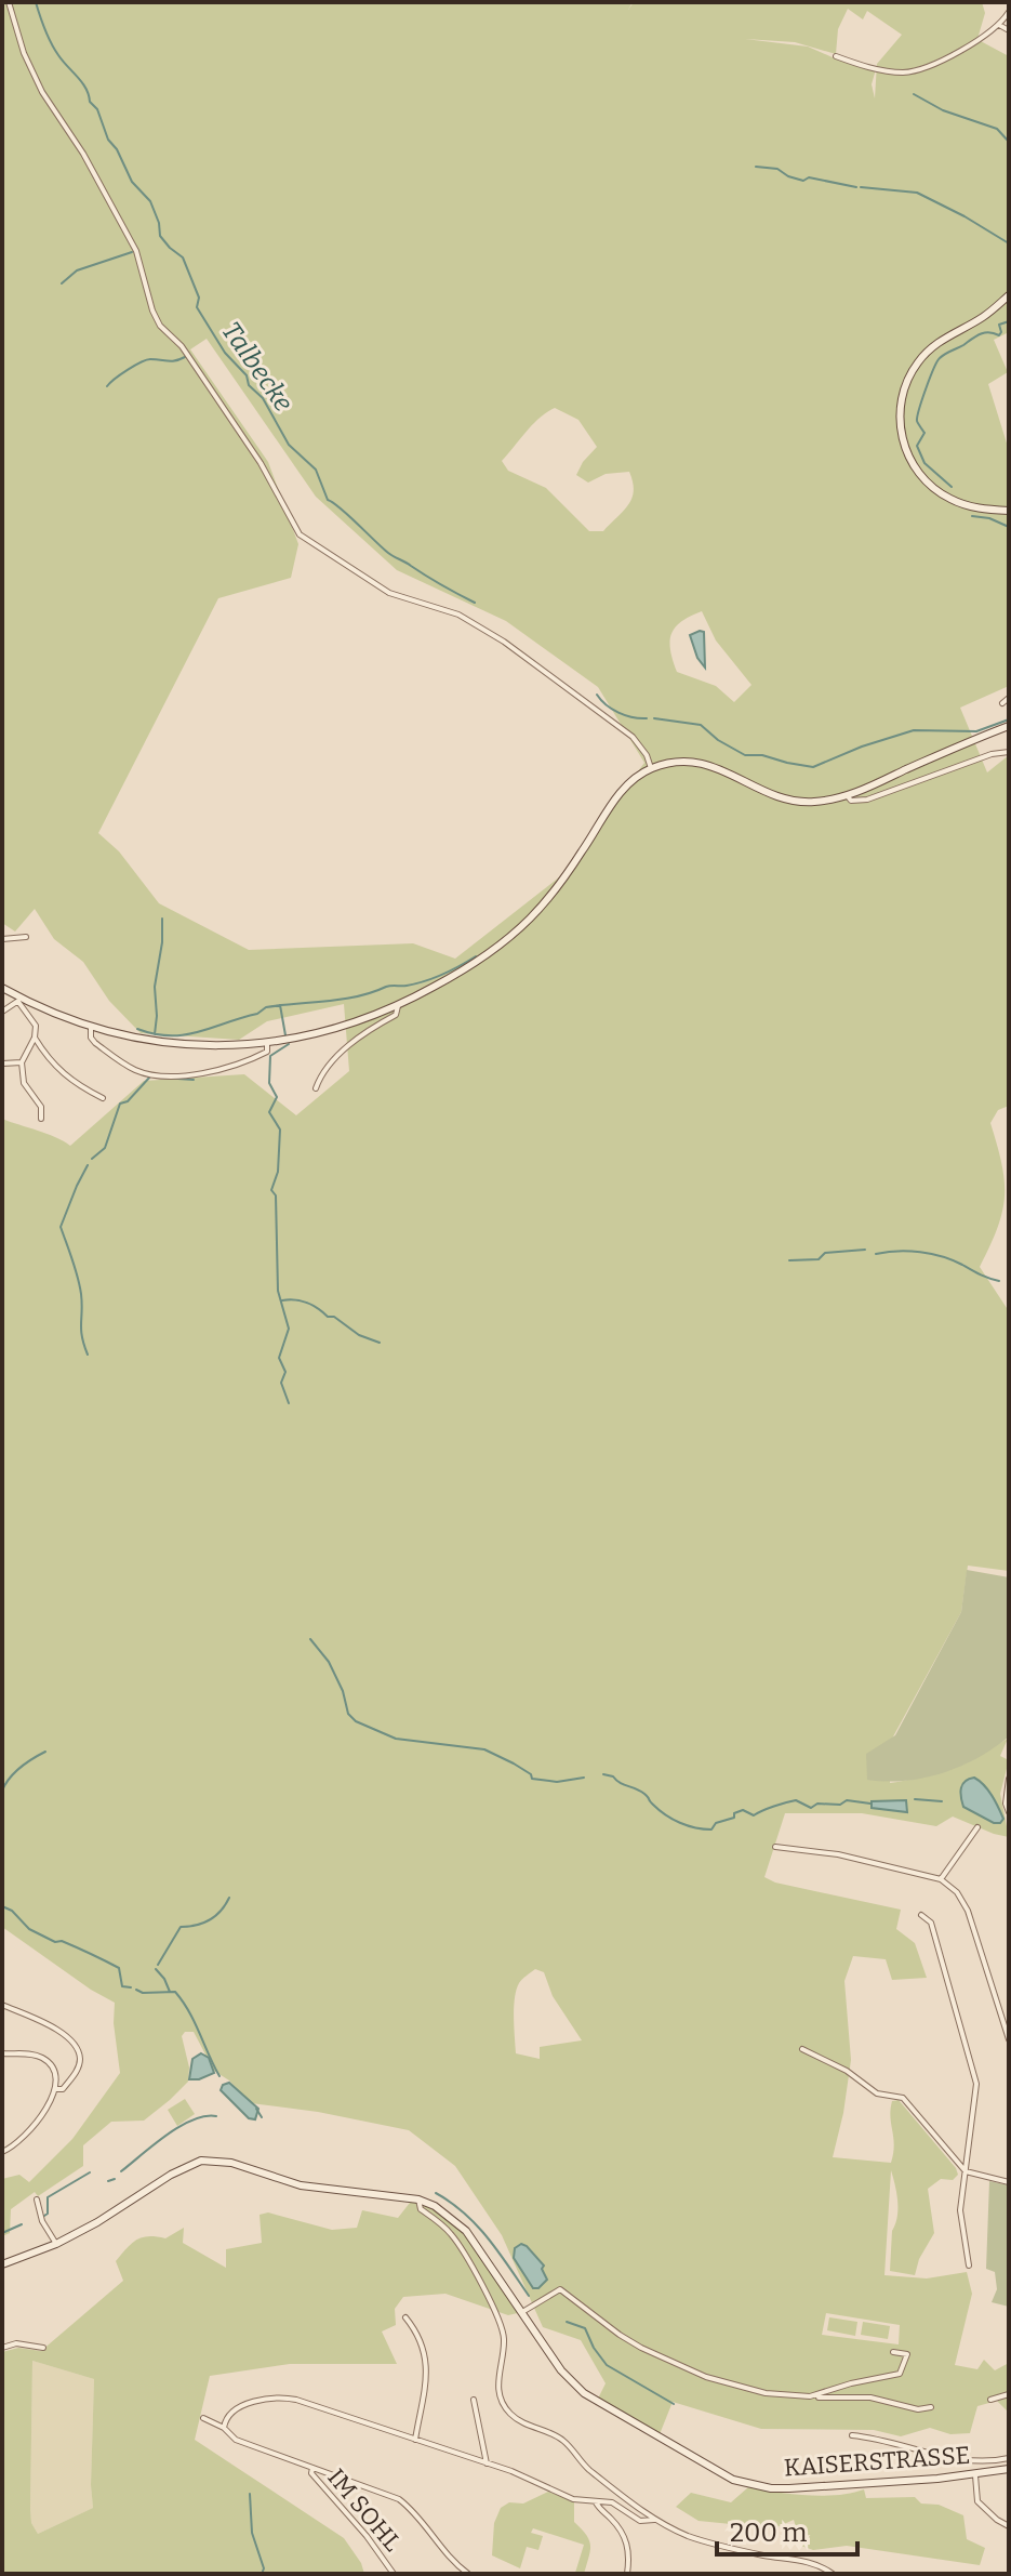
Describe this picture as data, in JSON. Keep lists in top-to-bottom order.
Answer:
{
  "streets": {
    "main road": ["KAISERSTRASSE"],
    "street": ["IM SOHL"]
  },
  "water": ["Talbecke"],
  "scale_bar": "200 m"
}
